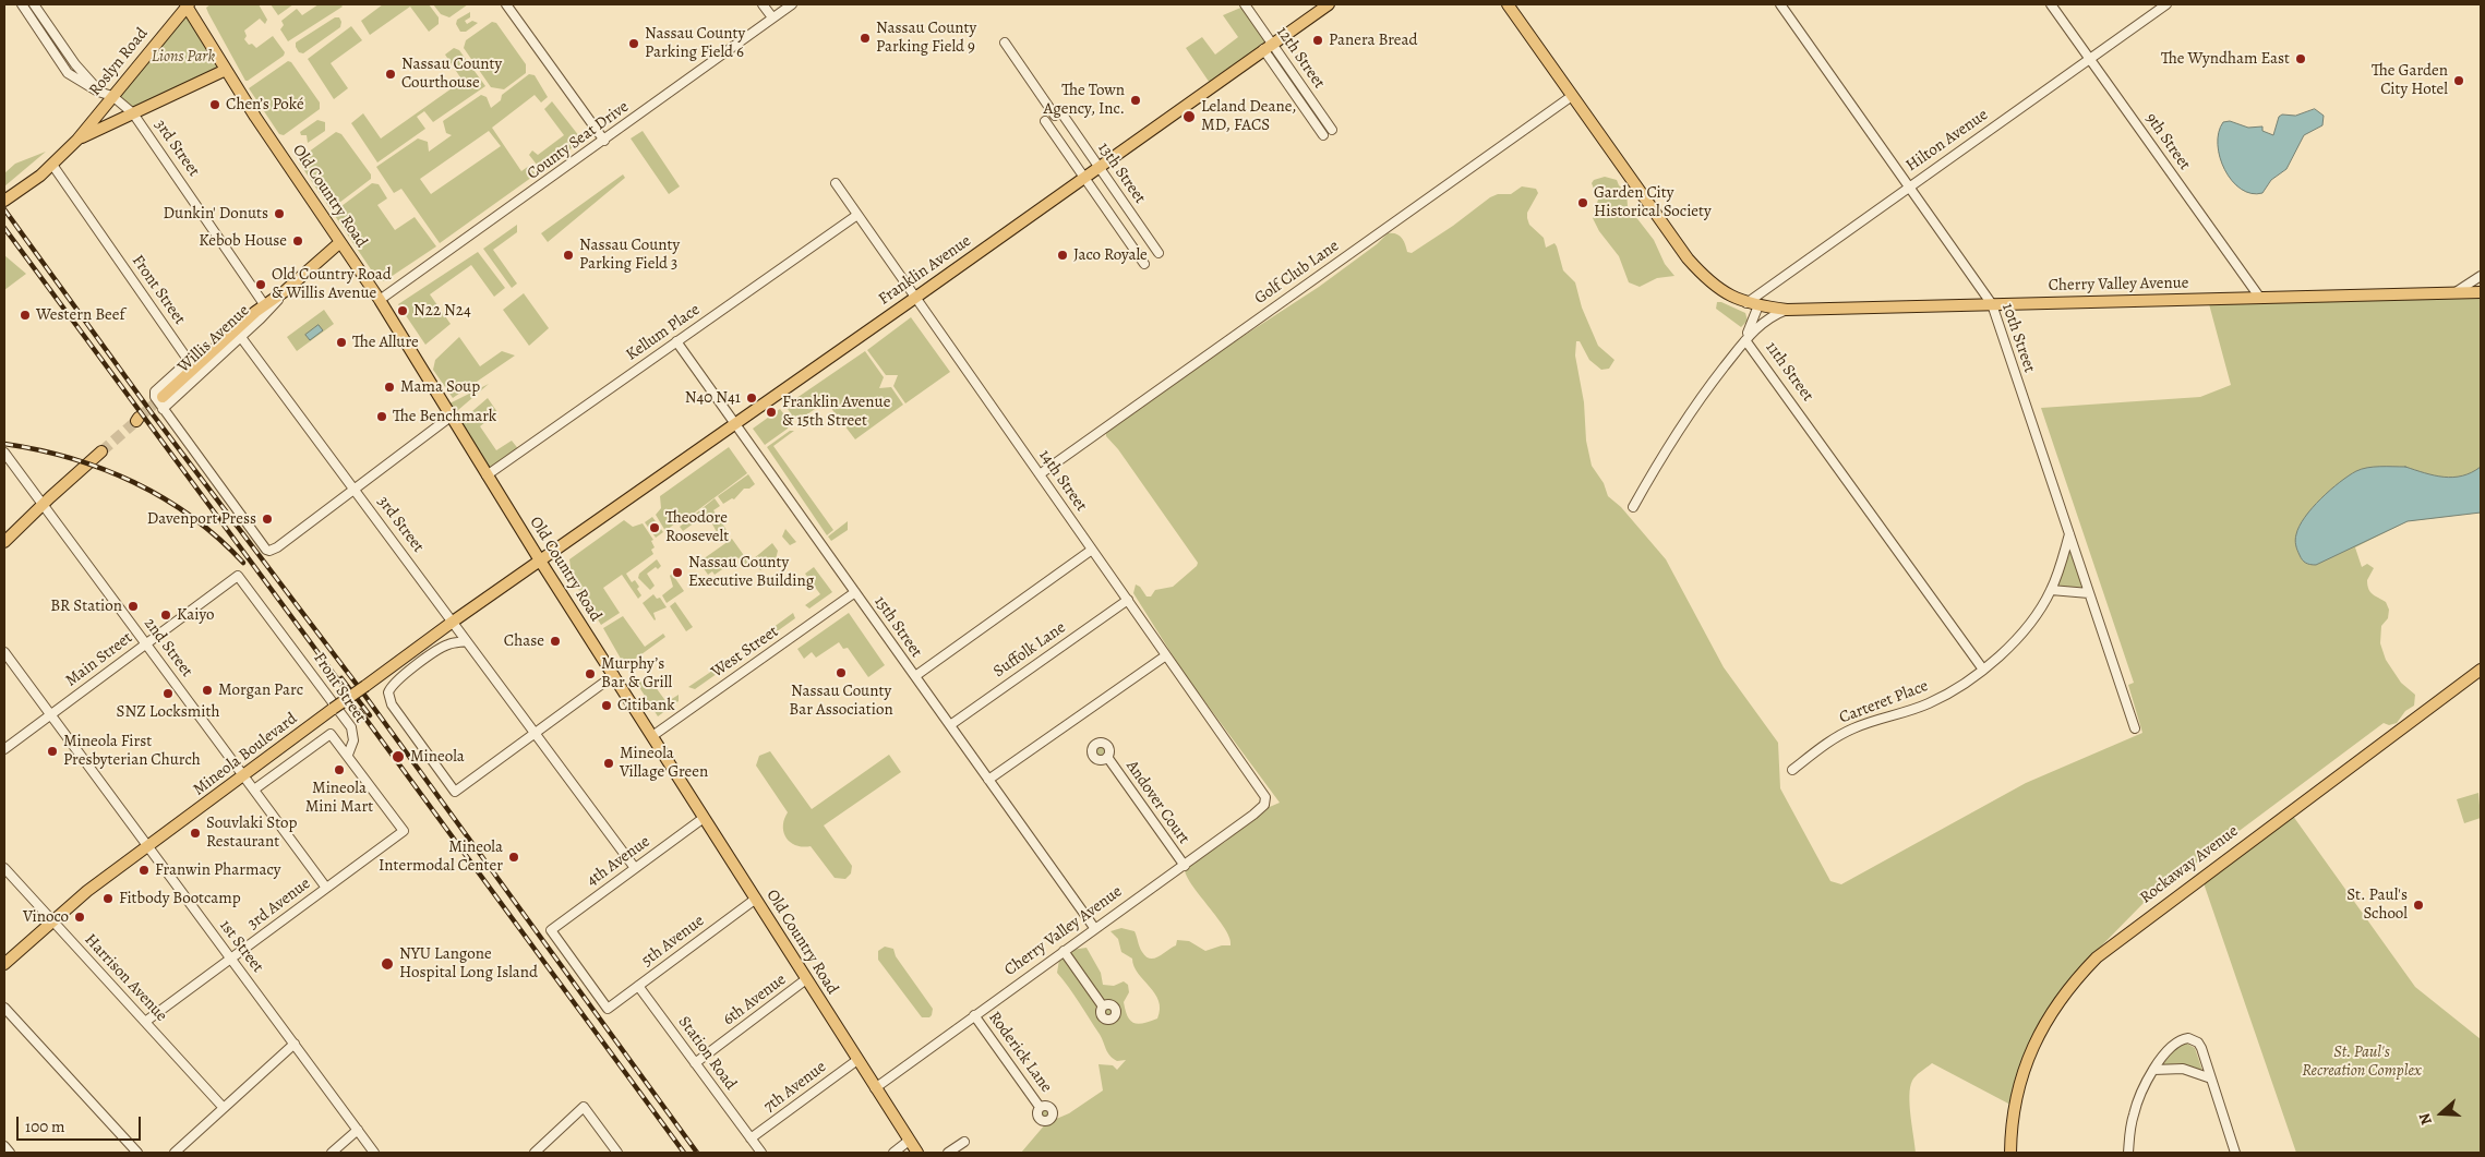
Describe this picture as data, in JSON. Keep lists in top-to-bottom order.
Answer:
{
  "streets": {
    "main road": [
      "Roslyn Road",
      "Old Country Road",
      "Franklin Avenue",
      "Cherry Valley Avenue",
      "Willis Avenue",
      "Mineola Boulevard",
      "Rockaway Avenue"
    ],
    "street": [
      "12th Street",
      "County Seat Drive",
      "Hilton Avenue",
      "9th Street",
      "3rd Street",
      "13th Street",
      "Golf Club Lane",
      "Front Street",
      "Kellum Place",
      "10th Street",
      "11th Street",
      "14th Street",
      "15th Street",
      "2nd Street",
      "Suffolk Lane",
      "West Street",
      "Main Street",
      "Carteret Place",
      "Andover Court",
      "4th Avenue",
      "3rd Avenue",
      "5th Avenue",
      "1st Street",
      "Harrison Avenue",
      "6th Avenue",
      "Roderick Lane",
      "Station Road",
      "7th Avenue"
    ]
  },
  "crossings": [
    ["12th Street", "Franklin Avenue"],
    ["Roslyn Road", "3rd Street"],
    ["Roslyn Road", "Old Country Road"],
    ["Roslyn Road", "Front Street"],
    ["County Seat Drive", "Old Country Road"],
    ["Hilton Avenue", "9th Street"],
    ["Hilton Avenue", "10th Street"],
    ["9th Street", "Cherry Valley Avenue"],
    ["3rd Street", "Willis Avenue"],
    ["3rd Street", "Mineola Boulevard"],
    ["3rd Street", "4th Avenue"],
    ["13th Street", "Franklin Avenue"],
    ["Old Country Road", "Franklin Avenue"],
    ["Old Country Road", "Cherry Valley Avenue"],
    ["Old Country Road", "Kellum Place"],
    ["Old Country Road", "Willis Avenue"],
    ["Old Country Road", "West Street"],
    ["Old Country Road", "Mineola Boulevard"],
    ["Old Country Road", "4th Avenue"],
    ["Old Country Road", "5th Avenue"],
    ["Old Country Road", "6th Avenue"],
    ["Old Country Road", "7th Avenue"],
    ["Franklin Avenue", "14th Street"],
    ["Franklin Avenue", "15th Street"],
    ["Franklin Avenue", "Mineola Boulevard"],
    ["Golf Club Lane", "14th Street"],
    ["Cherry Valley Avenue", "10th Street"],
    ["Cherry Valley Avenue", "11th Street"],
    ["Cherry Valley Avenue", "14th Street"],
    ["Cherry Valley Avenue", "15th Street"],
    ["Cherry Valley Avenue", "Andover Court"],
    ["Cherry Valley Avenue", "Roderick Lane"],
    ["Front Street", "Willis Avenue"],
    ["Front Street", "Main Street"],
    ["Front Street", "Mineola Boulevard"],
    ["Front Street", "3rd Avenue"],
    ["Kellum Place", "14th Street"],
    ["Kellum Place", "15th Street"],
    ["10th Street", "Carteret Place"],
    ["11th Street", "Carteret Place"],
    ["14th Street", "Suffolk Lane"],
    ["15th Street", "Suffolk Lane"],
    ["15th Street", "West Street"],
    ["2nd Street", "Main Street"],
    ["2nd Street", "Mineola Boulevard"],
    ["2nd Street", "3rd Avenue"],
    ["Main Street", "1st Street"],
    ["Mineola Boulevard", "3rd Avenue"],
    ["Mineola Boulevard", "1st Street"],
    ["Mineola Boulevard", "Harrison Avenue"],
    ["4th Avenue", "5th Avenue"],
    ["3rd Avenue", "1st Street"],
    ["3rd Avenue", "Harrison Avenue"],
    ["5th Avenue", "Station Road"],
    ["6th Avenue", "Station Road"],
    ["Station Road", "7th Avenue"]
  ],
  "parks": ["Lions Park", "St. Paul's Recreation Complex"],
  "places": [
    "Nassau County Parking Field 9",
    "Panera Bread",
    "Nassau County Parking Field 6",
    "The Wyndham East",
    "Nassau County Courthouse",
    "The Garden City Hotel",
    "The Town Agency, Inc.",
    "Chen’s Poké",
    "Leland Deane, MD, FACS",
    "Garden City Historical Society",
    "Dunkin' Donuts",
    "Kebob House",
    "Nassau County Parking Field 3",
    "Jaco Royale",
    "Old Country Road & Willis Avenue",
    "N22 N24",
    "Western Beef",
    "The Allure",
    "Mama Soup",
    "N40 N41",
    "Franklin Avenue & 15th Street",
    "The Benchmark",
    "Davenport Press",
    "Theodore Roosevelt",
    "Nassau County Executive Building",
    "BR Station",
    "Kaiyo",
    "Chase",
    "Nassau County Bar Association",
    "Murphy’s Bar & Grill",
    "Morgan Parc",
    "SNZ Locksmith",
    "Citibank",
    "Mineola First Presbyterian Church",
    "Mineola",
    "Mineola Village Green",
    "Mineola Mini Mart",
    "Souvlaki Stop Restaurant",
    "Mineola Intermodal Center",
    "Franwin Pharmacy",
    "Fitbody Bootcamp",
    "St. Paul's School",
    "Vinoco",
    "NYU Langone Hospital Long Island"
  ],
  "scale_bar": "100 m",
  "north": "left"
}
